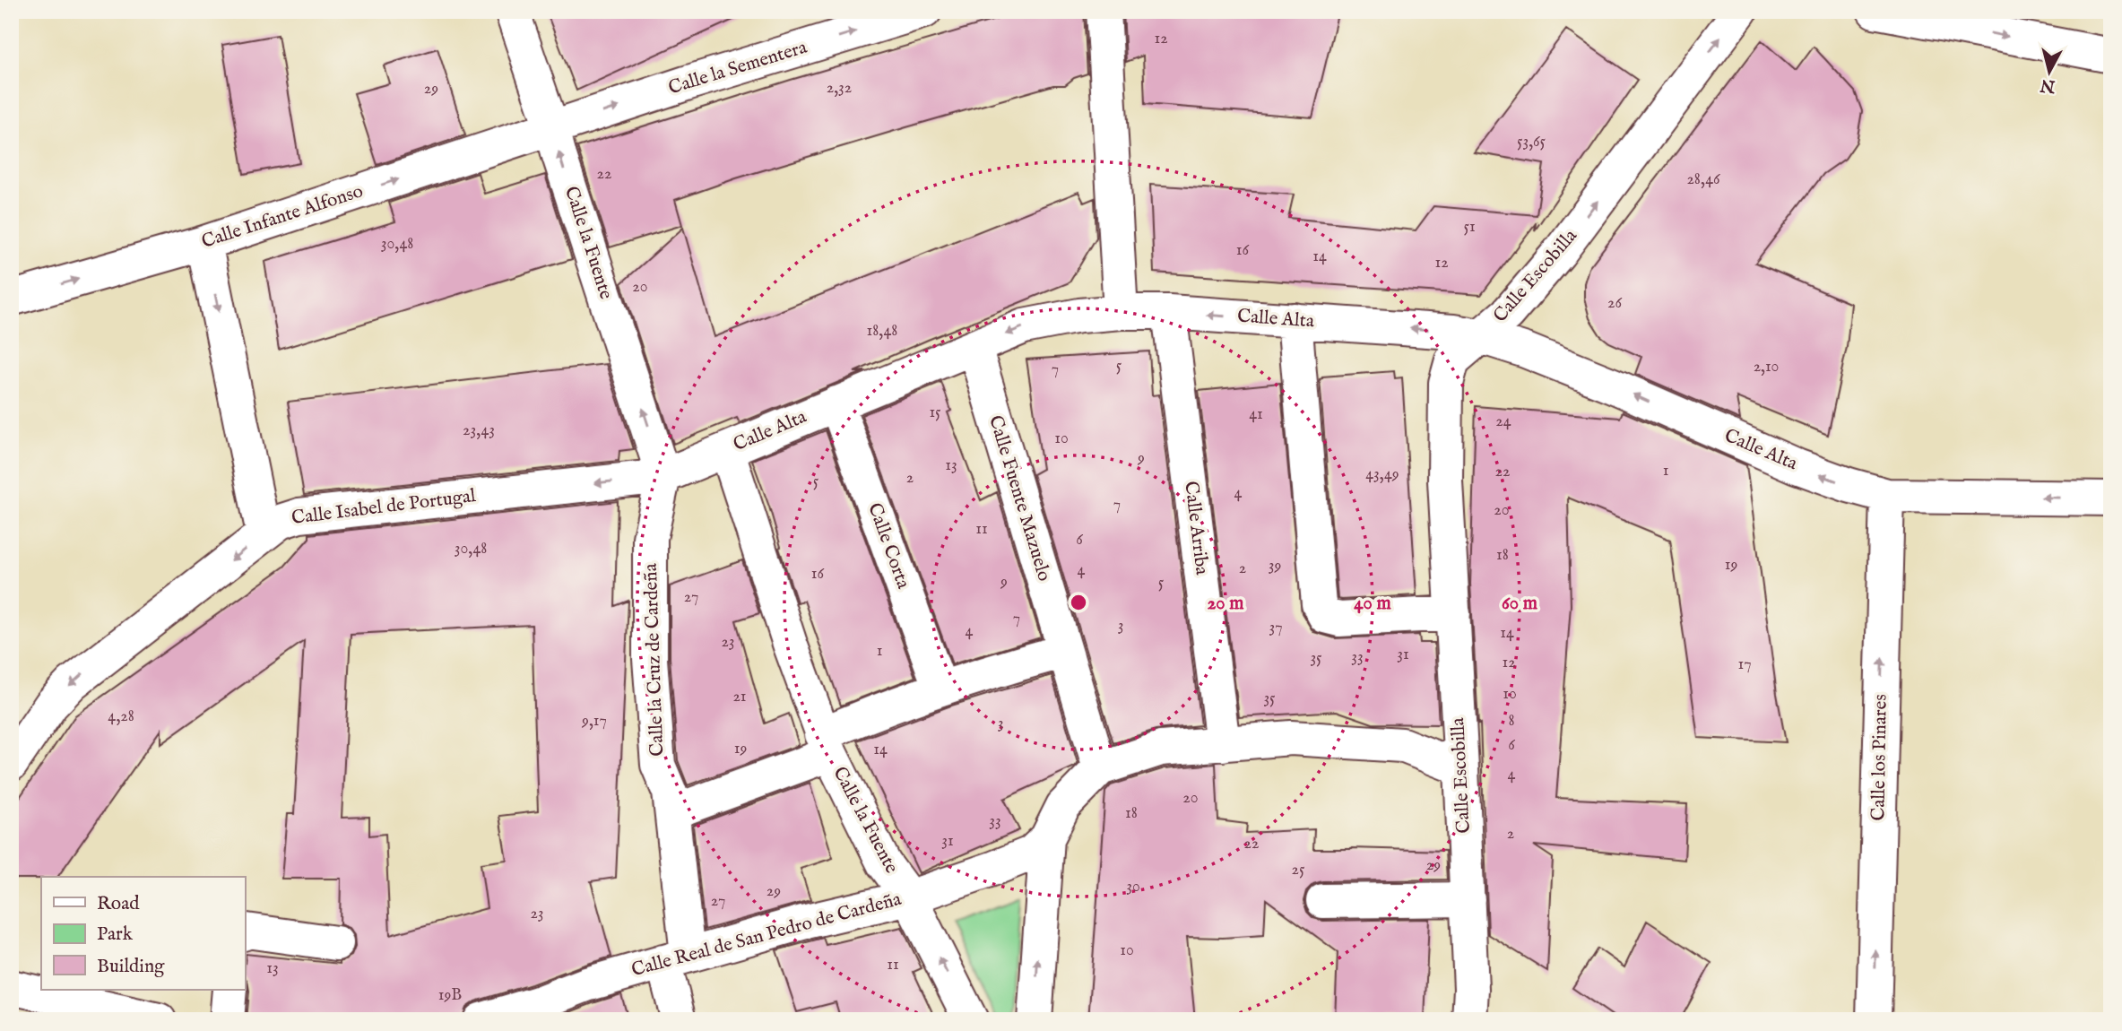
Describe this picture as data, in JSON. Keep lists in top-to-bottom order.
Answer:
{
  "streets": {
    "street": [
      "Calle la Sementera",
      "Calle Infante Alfonso",
      "Calle la Fuente",
      "Calle Escobilla",
      "Calle Alta",
      "Calle Fuente Mazuelo",
      "Calle Isabel de Portugal",
      "Calle Arriba",
      "Calle Corta",
      "Calle la Cruz de Cardeña",
      "Calle los Pinares",
      "Calle Real de San Pedro de Cardeña"
    ]
  },
  "crossings": [
    ["Calle la Sementera", "Calle Infante Alfonso"],
    ["Calle la Sementera", "Calle la Fuente"],
    ["Calle Infante Alfonso", "Calle la Fuente"],
    ["Calle la Fuente", "Calle Alta"],
    ["Calle la Fuente", "Calle Isabel de Portugal"],
    ["Calle la Fuente", "Calle Corta"],
    ["Calle la Fuente", "Calle la Cruz de Cardeña"],
    ["Calle la Fuente", "Calle Real de San Pedro de Cardeña"],
    ["Calle Escobilla", "Calle Alta"],
    ["Calle Escobilla", "Calle Real de San Pedro de Cardeña"],
    ["Calle Alta", "Calle Fuente Mazuelo"],
    ["Calle Alta", "Calle Isabel de Portugal"],
    ["Calle Alta", "Calle Arriba"],
    ["Calle Alta", "Calle Corta"],
    ["Calle Alta", "Calle la Cruz de Cardeña"],
    ["Calle Alta", "Calle los Pinares"],
    ["Calle Fuente Mazuelo", "Calle Real de San Pedro de Cardeña"],
    ["Calle Isabel de Portugal", "Calle la Cruz de Cardeña"],
    ["Calle Arriba", "Calle Real de San Pedro de Cardeña"],
    ["Calle la Cruz de Cardeña", "Calle Real de San Pedro de Cardeña"]
  ],
  "one_way": [
    "Calle la Sementera",
    "Calle Infante Alfonso",
    "Calle la Fuente",
    "Calle Escobilla",
    "Calle Alta",
    "Calle Isabel de Portugal",
    "Calle los Pinares"
  ],
  "house_numbers": [
    "12",
    "2,32",
    "29",
    "53,65",
    "22",
    "28,46",
    "51",
    "30,48",
    "16",
    "14",
    "12",
    "20",
    "26",
    "18,48",
    "5",
    "2,10",
    "7",
    "15",
    "41",
    "24",
    "23,43",
    "10",
    "9",
    "13",
    "1",
    "22",
    "43,49",
    "2",
    "5",
    "4",
    "7",
    "20",
    "11",
    "6",
    "30,48",
    "18",
    "19",
    "39",
    "2",
    "4",
    "16",
    "9",
    "5",
    "27",
    "7",
    "3",
    "37",
    "4",
    "14",
    "23",
    "1",
    "31",
    "33",
    "35",
    "12",
    "17",
    "10",
    "21",
    "35",
    "4,28",
    "9,17",
    "8",
    "3",
    "6",
    "19",
    "14",
    "4",
    "20",
    "18",
    "33",
    "2",
    "31",
    "22",
    "29",
    "25",
    "30",
    "29",
    "27",
    "23",
    "10",
    "11",
    "13",
    "19B"
  ],
  "legend": ["Road", "Park", "Building"],
  "north": "bottom",
  "rings": ["20 m", "40 m", "60 m"]
}
